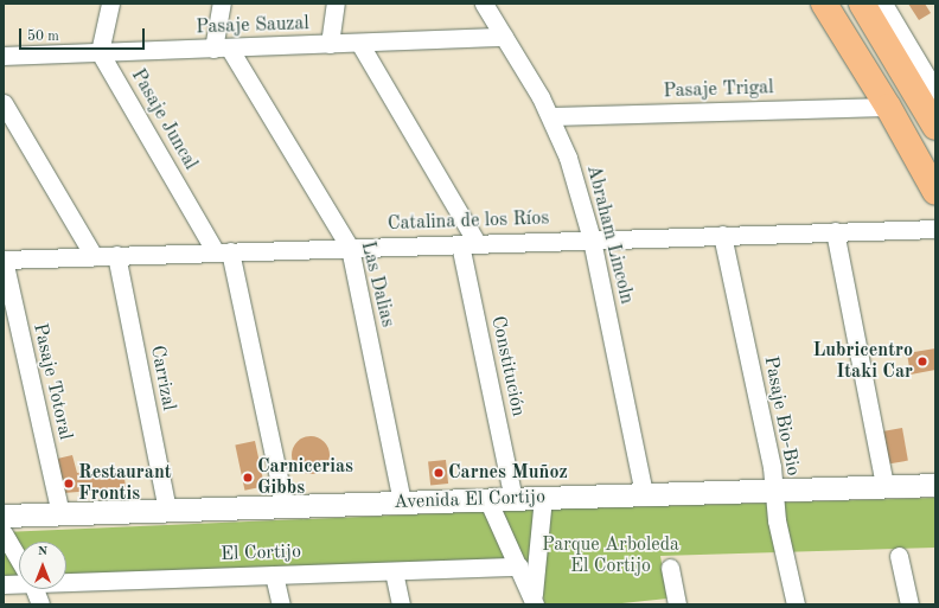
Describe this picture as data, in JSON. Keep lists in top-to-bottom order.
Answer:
{
  "streets": {
    "street": [
      "Pasaje Sauzal",
      "Pasaje Trigal",
      "Pasaje Juncal",
      "Catalina de los Ríos",
      "Abraham Lincoln",
      "Las Dalias",
      "Constitución",
      "Carrizal",
      "Pasaje Totoral",
      "Pasaje Bio-Bio",
      "Avenida El Cortijo",
      "El Cortijo"
    ]
  },
  "crossings": [
    ["Pasaje Sauzal", "Pasaje Juncal"],
    ["Pasaje Sauzal", "Abraham Lincoln"],
    ["Pasaje Sauzal", "Las Dalias"],
    ["Pasaje Sauzal", "Constitución"],
    ["Pasaje Trigal", "Abraham Lincoln"],
    ["Pasaje Juncal", "Catalina de los Ríos"],
    ["Pasaje Juncal", "Avenida El Cortijo"],
    ["Catalina de los Ríos", "Abraham Lincoln"],
    ["Catalina de los Ríos", "Las Dalias"],
    ["Catalina de los Ríos", "Constitución"],
    ["Catalina de los Ríos", "Carrizal"],
    ["Catalina de los Ríos", "Pasaje Totoral"],
    ["Catalina de los Ríos", "Pasaje Bio-Bio"],
    ["Abraham Lincoln", "Avenida El Cortijo"],
    ["Las Dalias", "Avenida El Cortijo"],
    ["Constitución", "Avenida El Cortijo"],
    ["Carrizal", "Avenida El Cortijo"],
    ["Pasaje Totoral", "Avenida El Cortijo"],
    ["Pasaje Bio-Bio", "Avenida El Cortijo"]
  ],
  "parks": ["Parque Arboleda El Cortijo"],
  "places": [
    "Lubricentro Itaki Car",
    "Carnes Muñoz",
    "Carnicerias Gibbs",
    "Restaurant Frontis"
  ],
  "scale_bar": "50 m",
  "north": "top"
}
